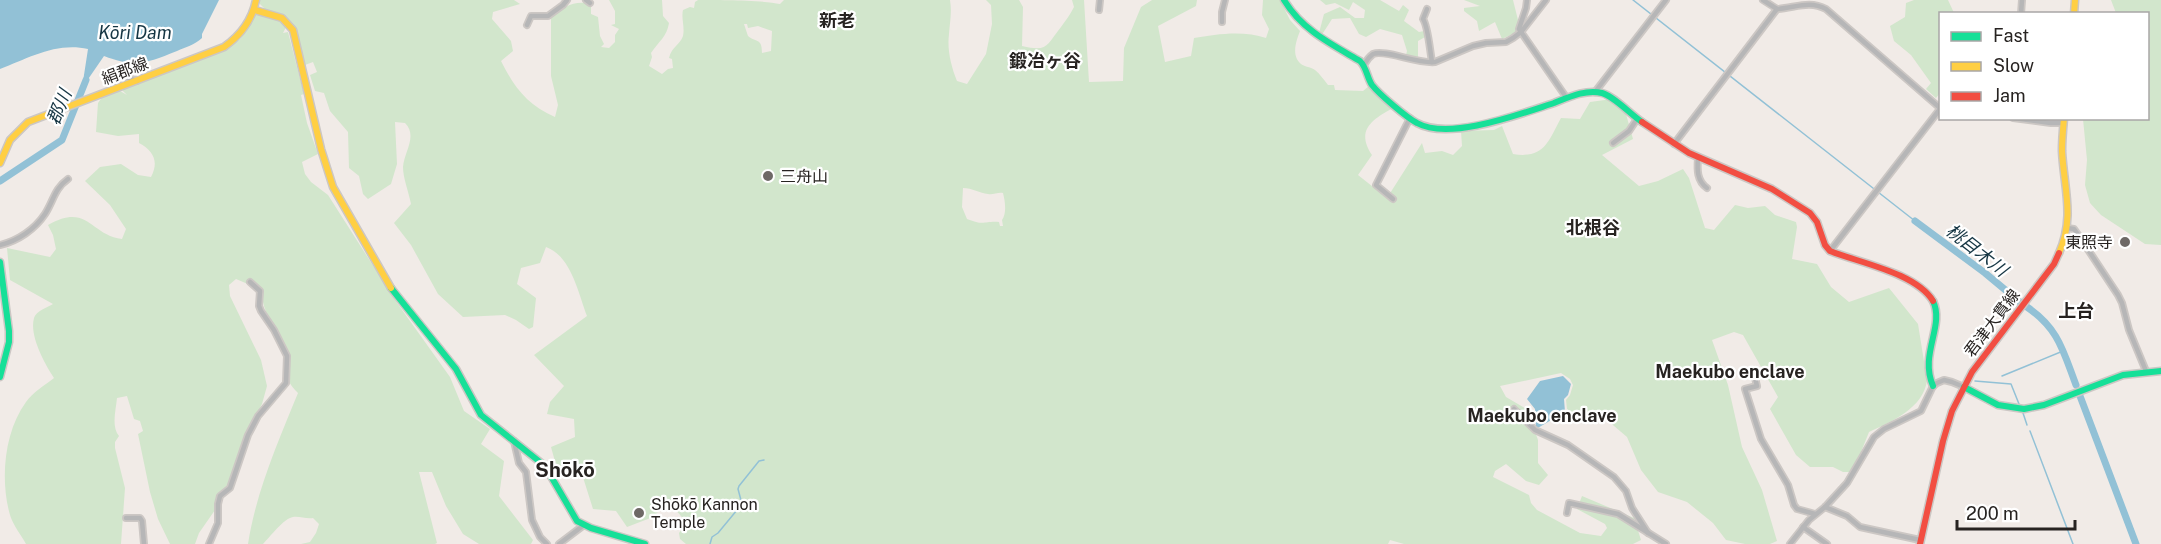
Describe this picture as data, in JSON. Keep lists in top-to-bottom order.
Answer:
{
  "streets": {
    "street": ["絹郡線", "君津大貫線"]
  },
  "districts": [
    "新老",
    "鍛冶ヶ谷",
    "北根谷",
    "上台",
    "Maekubo enclave",
    "Maekubo enclave",
    "Shōkō"
  ],
  "water": ["Kōri Dam", "郡川", "桃目木川"],
  "places": ["三舟山", "東照寺", "Shōkō Kannon Temple"],
  "legend": ["Fast", "Slow", "Jam"],
  "scale_bar": "200 m"
}
